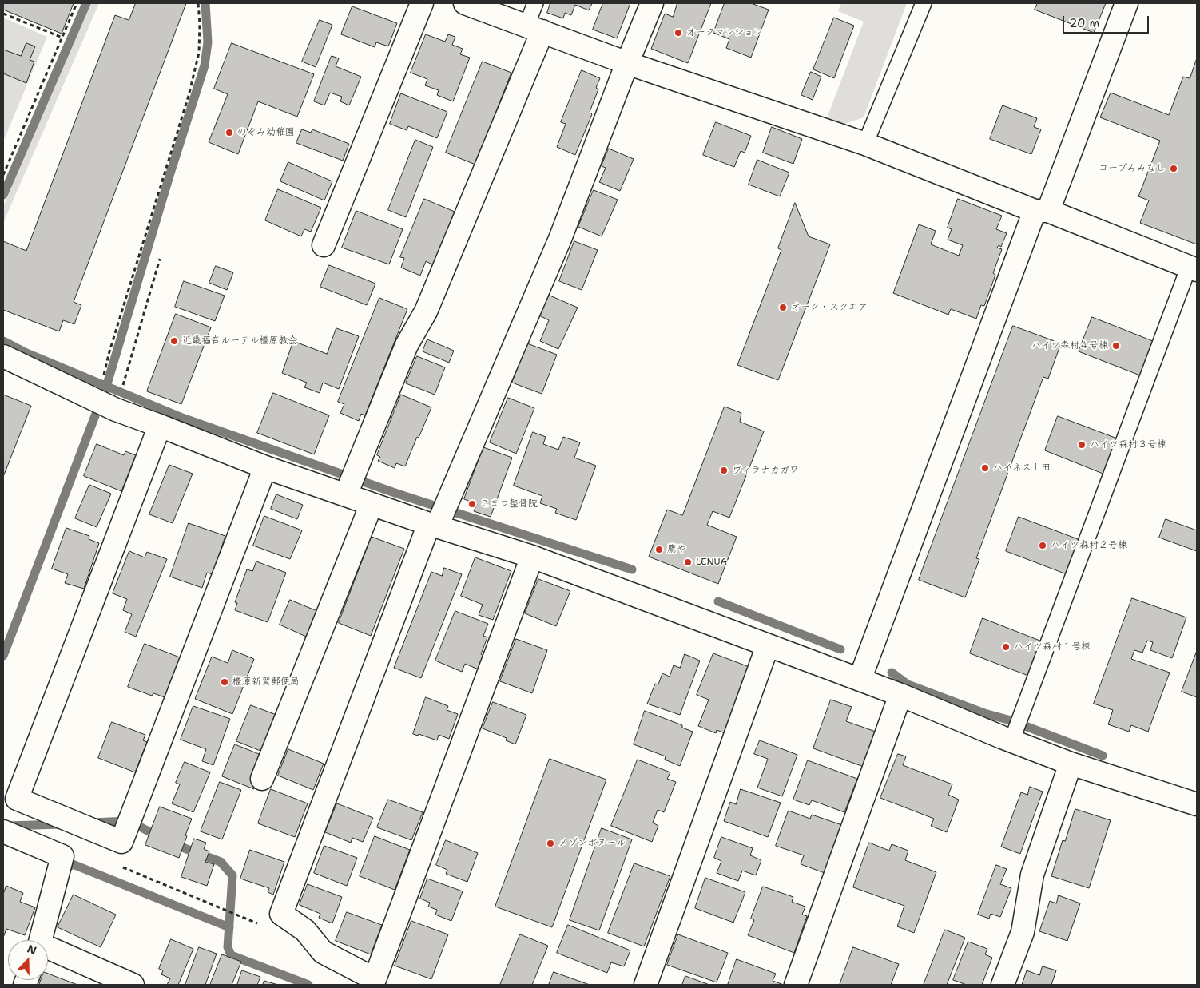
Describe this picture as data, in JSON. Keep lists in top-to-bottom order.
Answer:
{
  "places": [
    "オークマンション",
    "のぞみ幼稚園",
    "コープみみなし",
    "オーク・スクエア",
    "近畿福音ルーテル橿原教会",
    "ハイツ森村４号棟",
    "ハイツ森村３号棟",
    "ハイネス上田",
    "ヴィラナカガワ",
    "こまつ整骨院",
    "ハイツ森村２号棟",
    "鷹や",
    "LENUA",
    "ハイツ森村１号棟",
    "橿原新賀郵便局",
    "メゾンボヌール"
  ],
  "scale_bar": "20 m",
  "north": "top"
}
